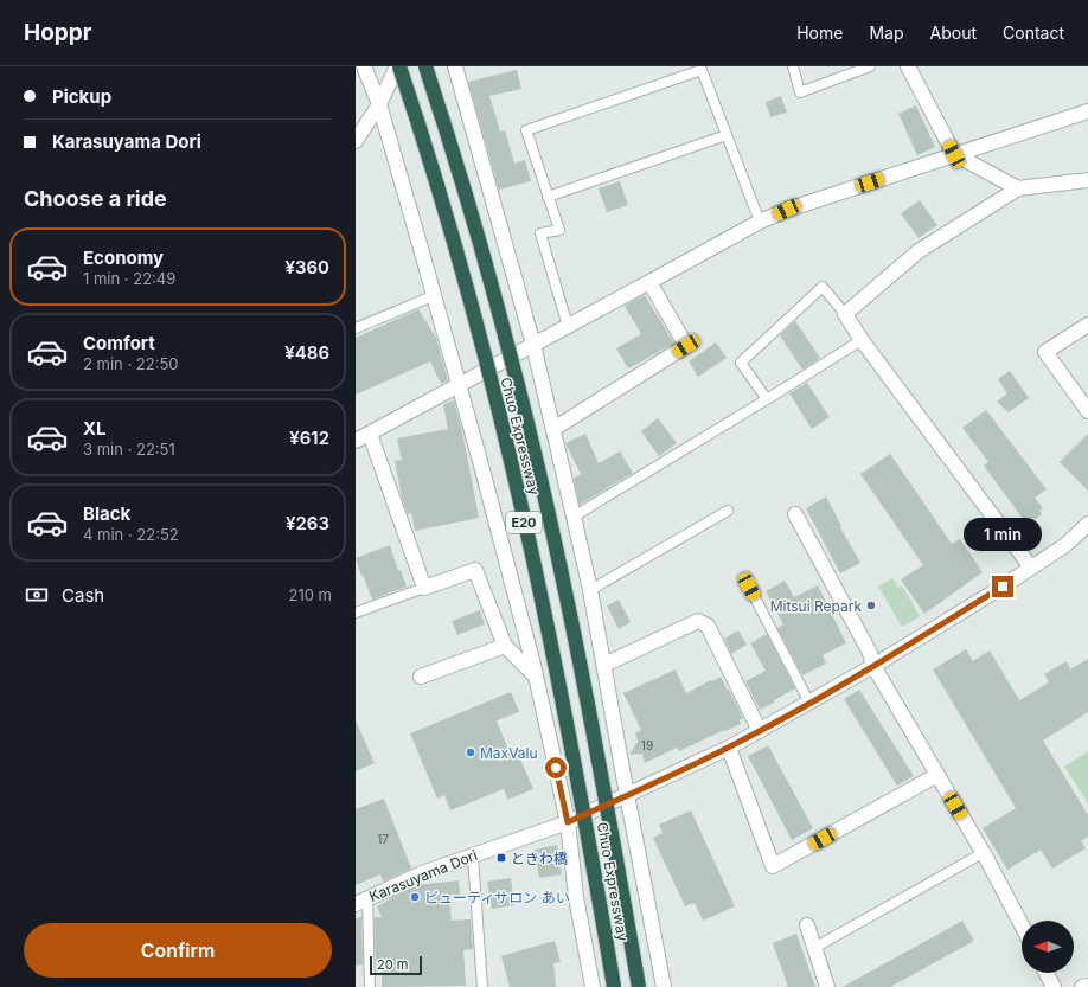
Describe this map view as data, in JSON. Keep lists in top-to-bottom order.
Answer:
{
  "streets": {
    "highway": ["Chuo Expressway", "E20"],
    "street": ["Karasuyama Dori"]
  },
  "places": {
    "other": ["Mitsui Repark", "MaxValu", "ビューティサロン あい"],
    "transit": ["ときわ橋"]
  },
  "house_numbers": ["19", "17"],
  "scale_bar": "20 m",
  "north": "left",
  "page": {
    "header": "Hoppr",
    "nav": [
      "Home",
      "Map",
      "About",
      "Contact"
    ],
    "banner": ["Pickup", "Karasuyama Dori"],
    "heading": "Choose a ride",
    "list": [
      {
        "name": "Economy",
        "note": "1 min · 22:49",
        "value": "¥360"
      },
      {
        "name": "Comfort",
        "note": "2 min · 22:50",
        "value": "¥486"
      },
      {
        "name": "XL",
        "note": "3 min · 22:51",
        "value": "¥612"
      },
      {
        "name": "Black",
        "note": "4 min · 22:52",
        "value": "¥263"
      }
    ],
    "bubble": "1 min",
    "pay": ["Cash", "210 m"],
    "buttons": "Confirm",
    "scale": "20 m"
  }
}
